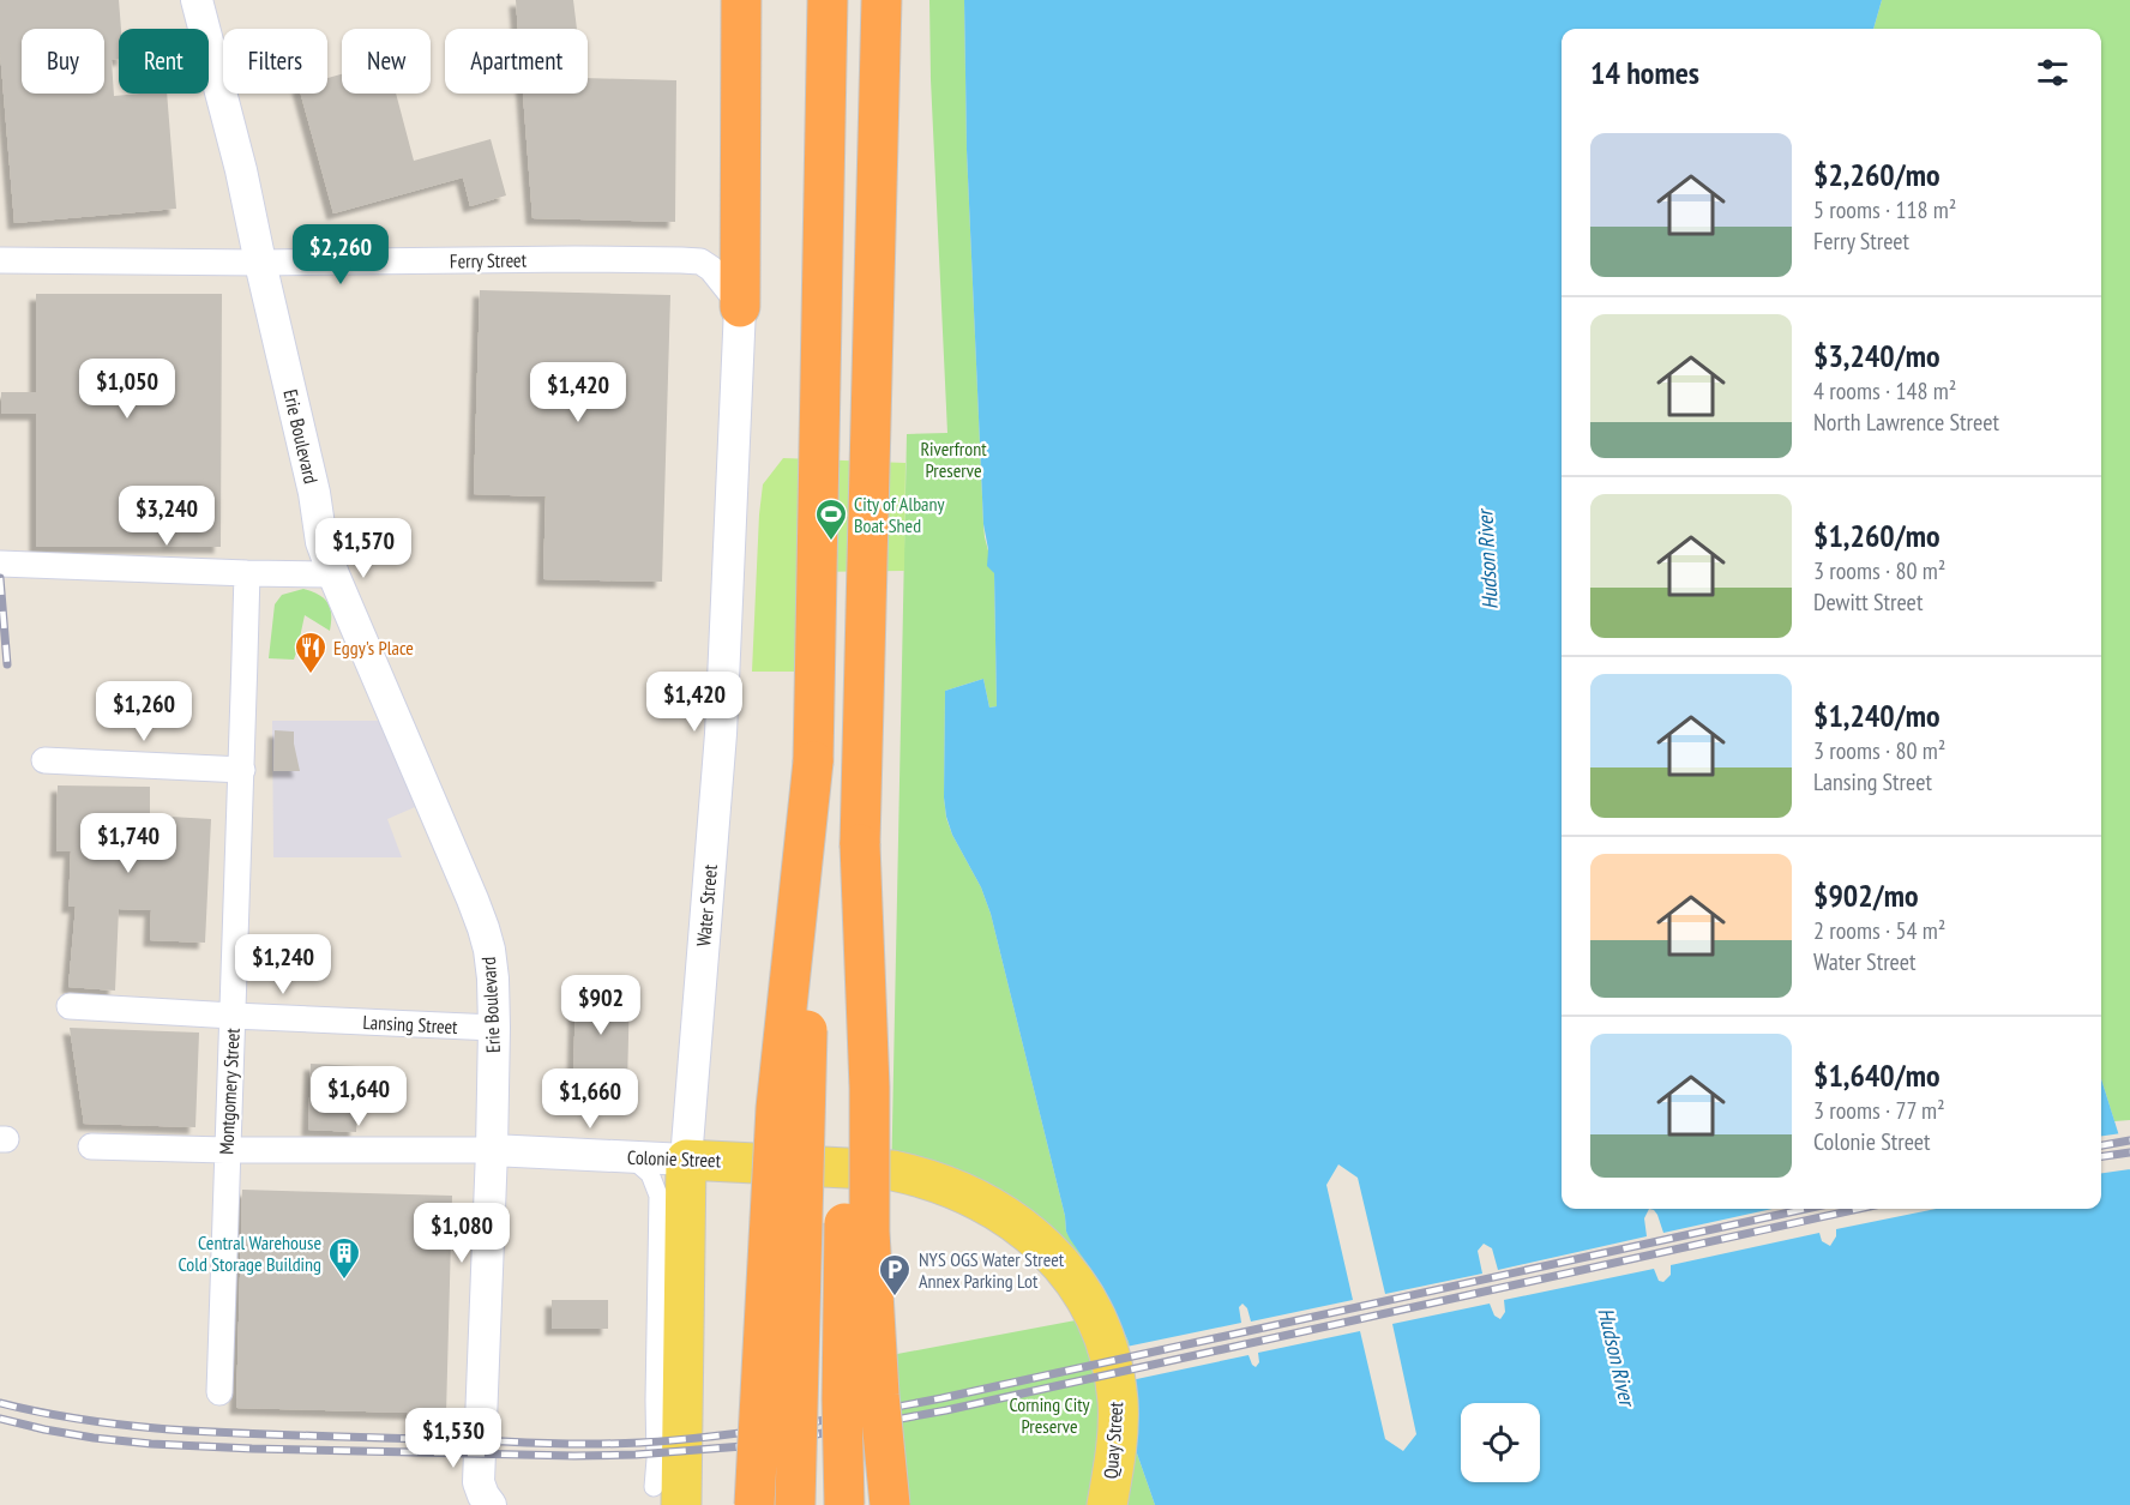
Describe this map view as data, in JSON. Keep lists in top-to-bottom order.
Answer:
{
  "streets": {
    "main road": ["Water Street", "Colonie Street", "Quay Street"],
    "street": [
      "Ferry Street",
      "Erie Boulevard",
      "Lansing Street",
      "Montgomery Street"
    ]
  },
  "crossings": [
    ["Ferry Street", "Erie Boulevard"],
    ["Ferry Street", "Water Street"],
    ["Erie Boulevard", "Lansing Street"],
    ["Erie Boulevard", "Colonie Street"],
    ["Water Street", "Colonie Street"],
    ["Lansing Street", "Montgomery Street"],
    ["Montgomery Street", "Colonie Street"],
    ["Colonie Street", "Quay Street"]
  ],
  "water": ["Hudson River"],
  "parks": ["Riverfront Preserve", "Corning City Preserve"],
  "places": {
    "sports": ["City of Albany Boat Shed"],
    "restaurant": ["Eggy's Place"],
    "building": ["Central Warehouse Cold Storage Building"],
    "parking": ["NYS OGS Water Street Annex Parking Lot"]
  },
  "page": {
    "chip": [
      "Buy",
      "Rent",
      "Filters",
      "New",
      "Apartment"
    ],
    "heading": "14 homes",
    "list": [
      {
        "name": "$2,260/mo",
        "note": "5 rooms · 118 m² · Ferry Street"
      },
      {
        "name": "$3,240/mo",
        "note": "4 rooms · 148 m² · North Lawrence Street"
      },
      {
        "name": "$1,260/mo",
        "note": "3 rooms · 80 m² · Dewitt Street"
      },
      {
        "name": "$1,240/mo",
        "note": "3 rooms · 80 m² · Lansing Street"
      },
      {
        "name": "$902/mo",
        "note": "2 rooms · 54 m² · Water Street"
      },
      {
        "name": "$1,640/mo",
        "note": "3 rooms · 77 m² · Colonie Street"
      }
    ],
    "price": [
      "$2,260",
      "$1,050",
      "$1,420",
      "$3,240",
      "$1,570",
      "$1,420",
      "$1,260",
      "$1,740",
      "$1,240",
      "$902",
      "$1,640",
      "$1,660",
      "$1,080",
      "$1,530"
    ]
  }
}
